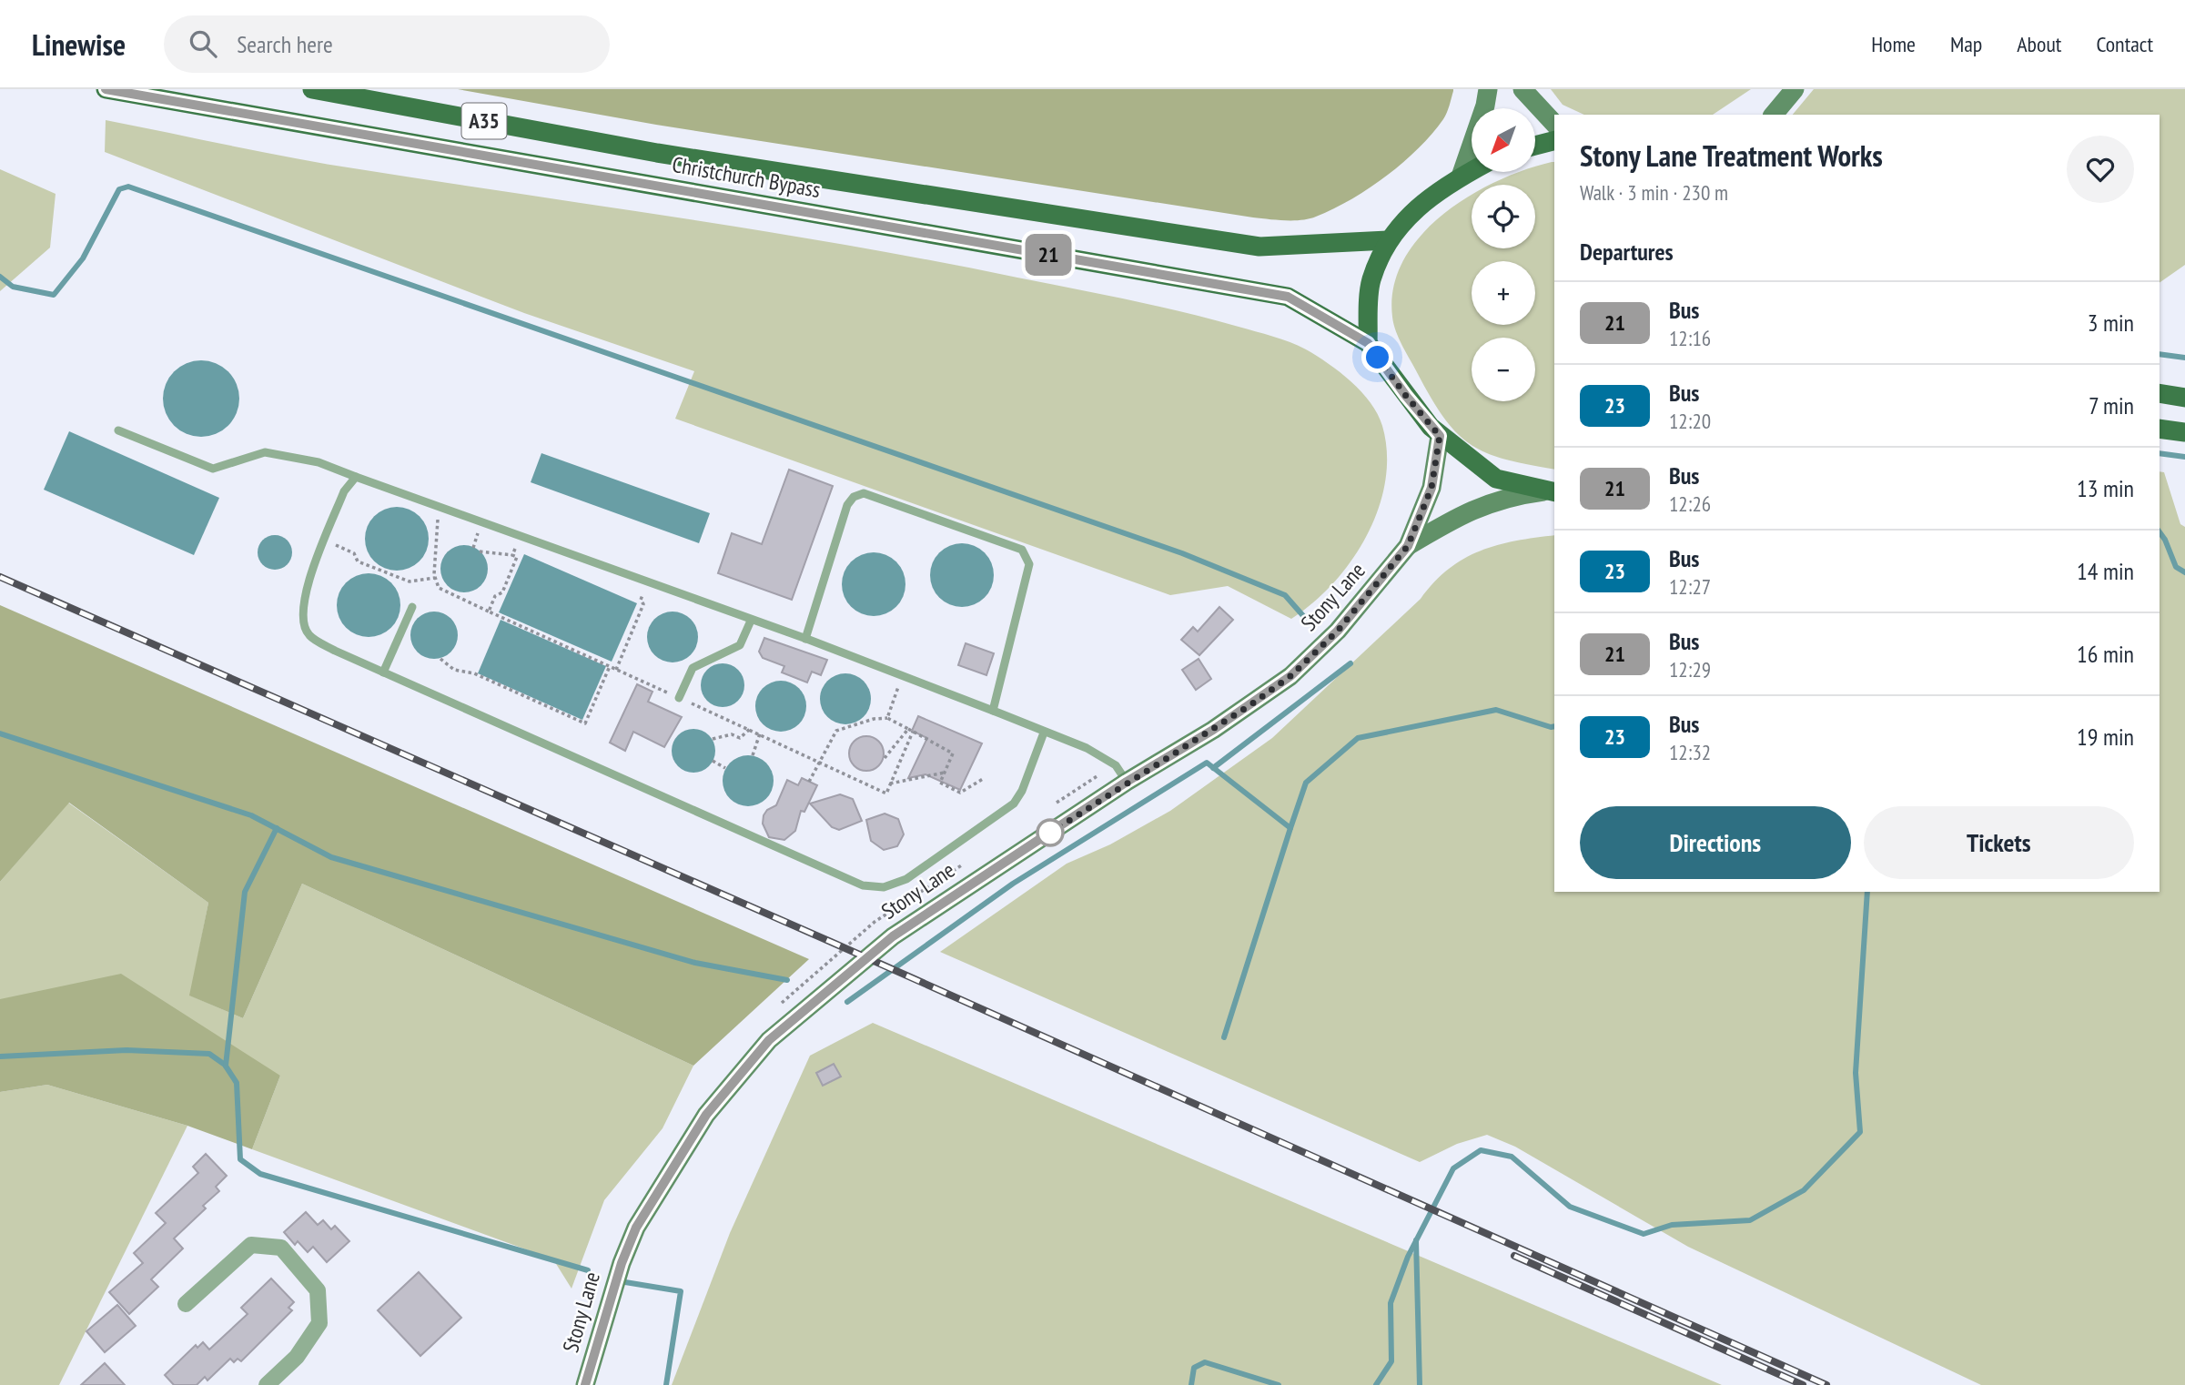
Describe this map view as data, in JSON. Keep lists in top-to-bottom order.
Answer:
{
  "streets": {
    "main road": ["A35", "Christchurch Bypass", "Stony Lane"]
  },
  "lines": ["bus line 21"],
  "north": "bottom left",
  "page": {
    "header": "Linewise",
    "search": "Search here",
    "nav": [
      "Home",
      "Map",
      "About",
      "Contact"
    ],
    "on_map": "21",
    "map_buttons": ["+", "−"],
    "heading": [
      ["Stony Lane Treatment Works", "Walk · 3 min · 230 m"],
      "Departures"
    ],
    "list": [
      {
        "mark": "21",
        "name": "Bus",
        "note": "12:16",
        "value": "3 min"
      },
      {
        "mark": "23",
        "name": "Bus",
        "note": "12:20",
        "value": "7 min"
      },
      {
        "mark": "21",
        "name": "Bus",
        "note": "12:26",
        "value": "13 min"
      },
      {
        "mark": "23",
        "name": "Bus",
        "note": "12:27",
        "value": "14 min"
      },
      {
        "mark": "21",
        "name": "Bus",
        "note": "12:29",
        "value": "16 min"
      },
      {
        "mark": "23",
        "name": "Bus",
        "note": "12:32",
        "value": "19 min"
      }
    ],
    "buttons": ["Directions", "Tickets"]
  }
}
